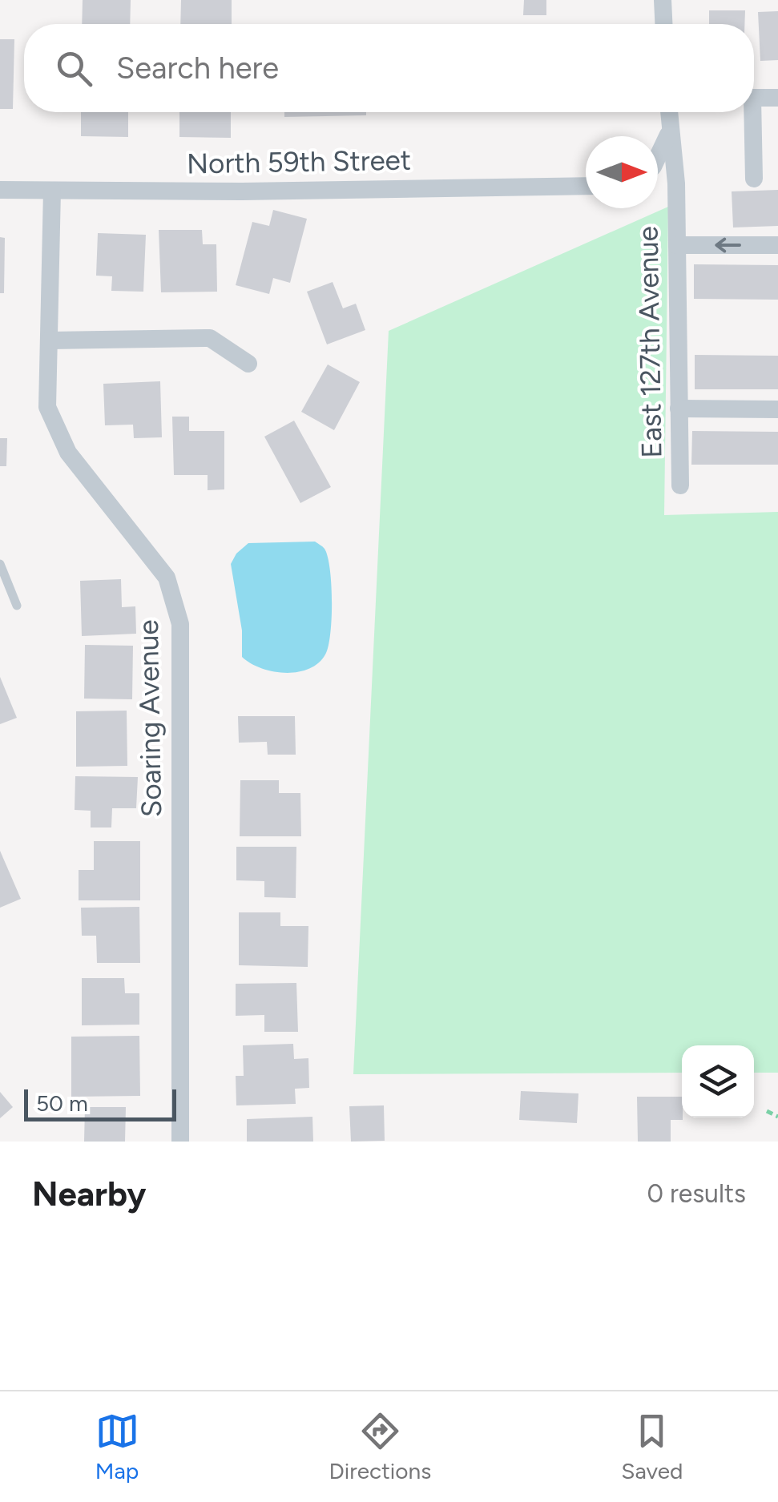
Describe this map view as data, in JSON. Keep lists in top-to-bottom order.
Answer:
{
  "streets": {
    "street": ["North 59th Street", "East 127th Avenue", "Soaring Avenue"]
  },
  "crossings": [
    ["North 59th Street", "Soaring Avenue"]
  ],
  "scale_bar": "50 m",
  "north": "right",
  "page": {
    "search": "Search here",
    "scale": "50 m",
    "heading": ["Nearby", "0 results"],
    "nav": ["Map", "Directions", "Saved"]
  }
}
